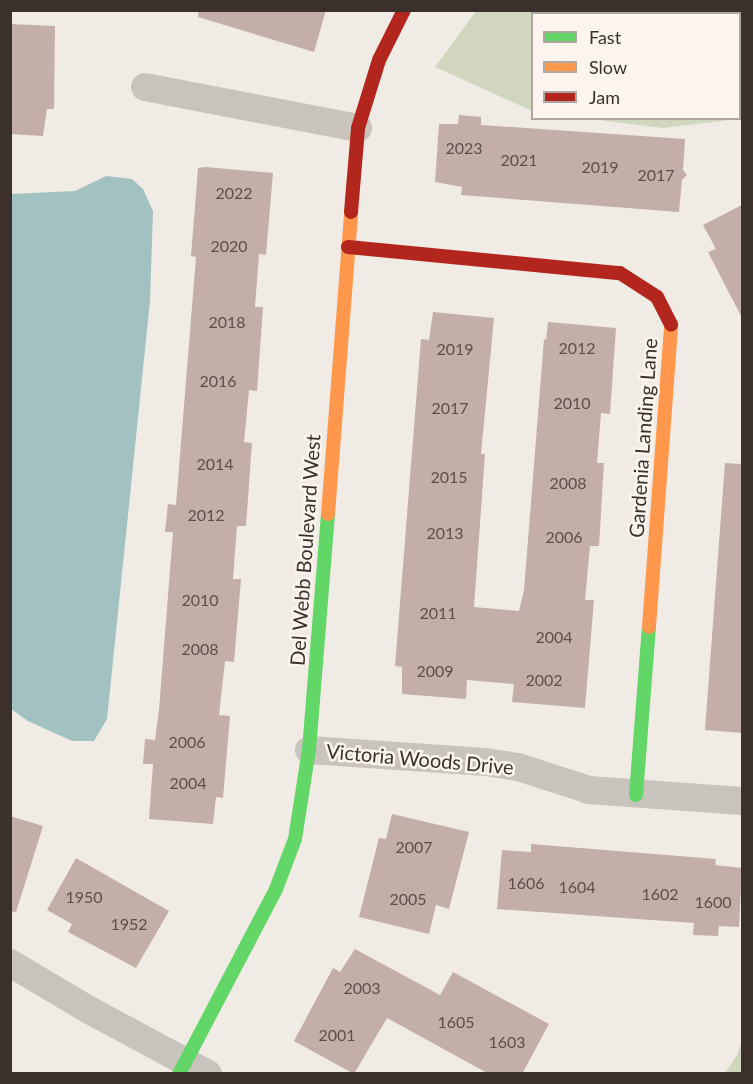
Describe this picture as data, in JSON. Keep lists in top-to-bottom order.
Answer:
{
  "streets": {
    "street": ["Gardenia Landing Lane", "Del Webb Boulevard West", "Victoria Woods Drive"]
  },
  "crossings": [
    ["Gardenia Landing Lane", "Del Webb Boulevard West"],
    ["Gardenia Landing Lane", "Victoria Woods Drive"],
    ["Del Webb Boulevard West", "Victoria Woods Drive"]
  ],
  "house_numbers": [
    "2023",
    "2021",
    "2019",
    "2017",
    "2022",
    "2020",
    "2018",
    "2012",
    "2019",
    "2016",
    "2010",
    "2017",
    "2014",
    "2015",
    "2008",
    "2012",
    "2013",
    "2006",
    "2010",
    "2011",
    "2004",
    "2008",
    "2009",
    "2002",
    "2006",
    "2004",
    "2007",
    "1606",
    "1604",
    "1602",
    "1950",
    "2005",
    "1600",
    "1952",
    "2003",
    "1605",
    "2001",
    "1603"
  ],
  "legend": ["Fast", "Slow", "Jam"]
}
